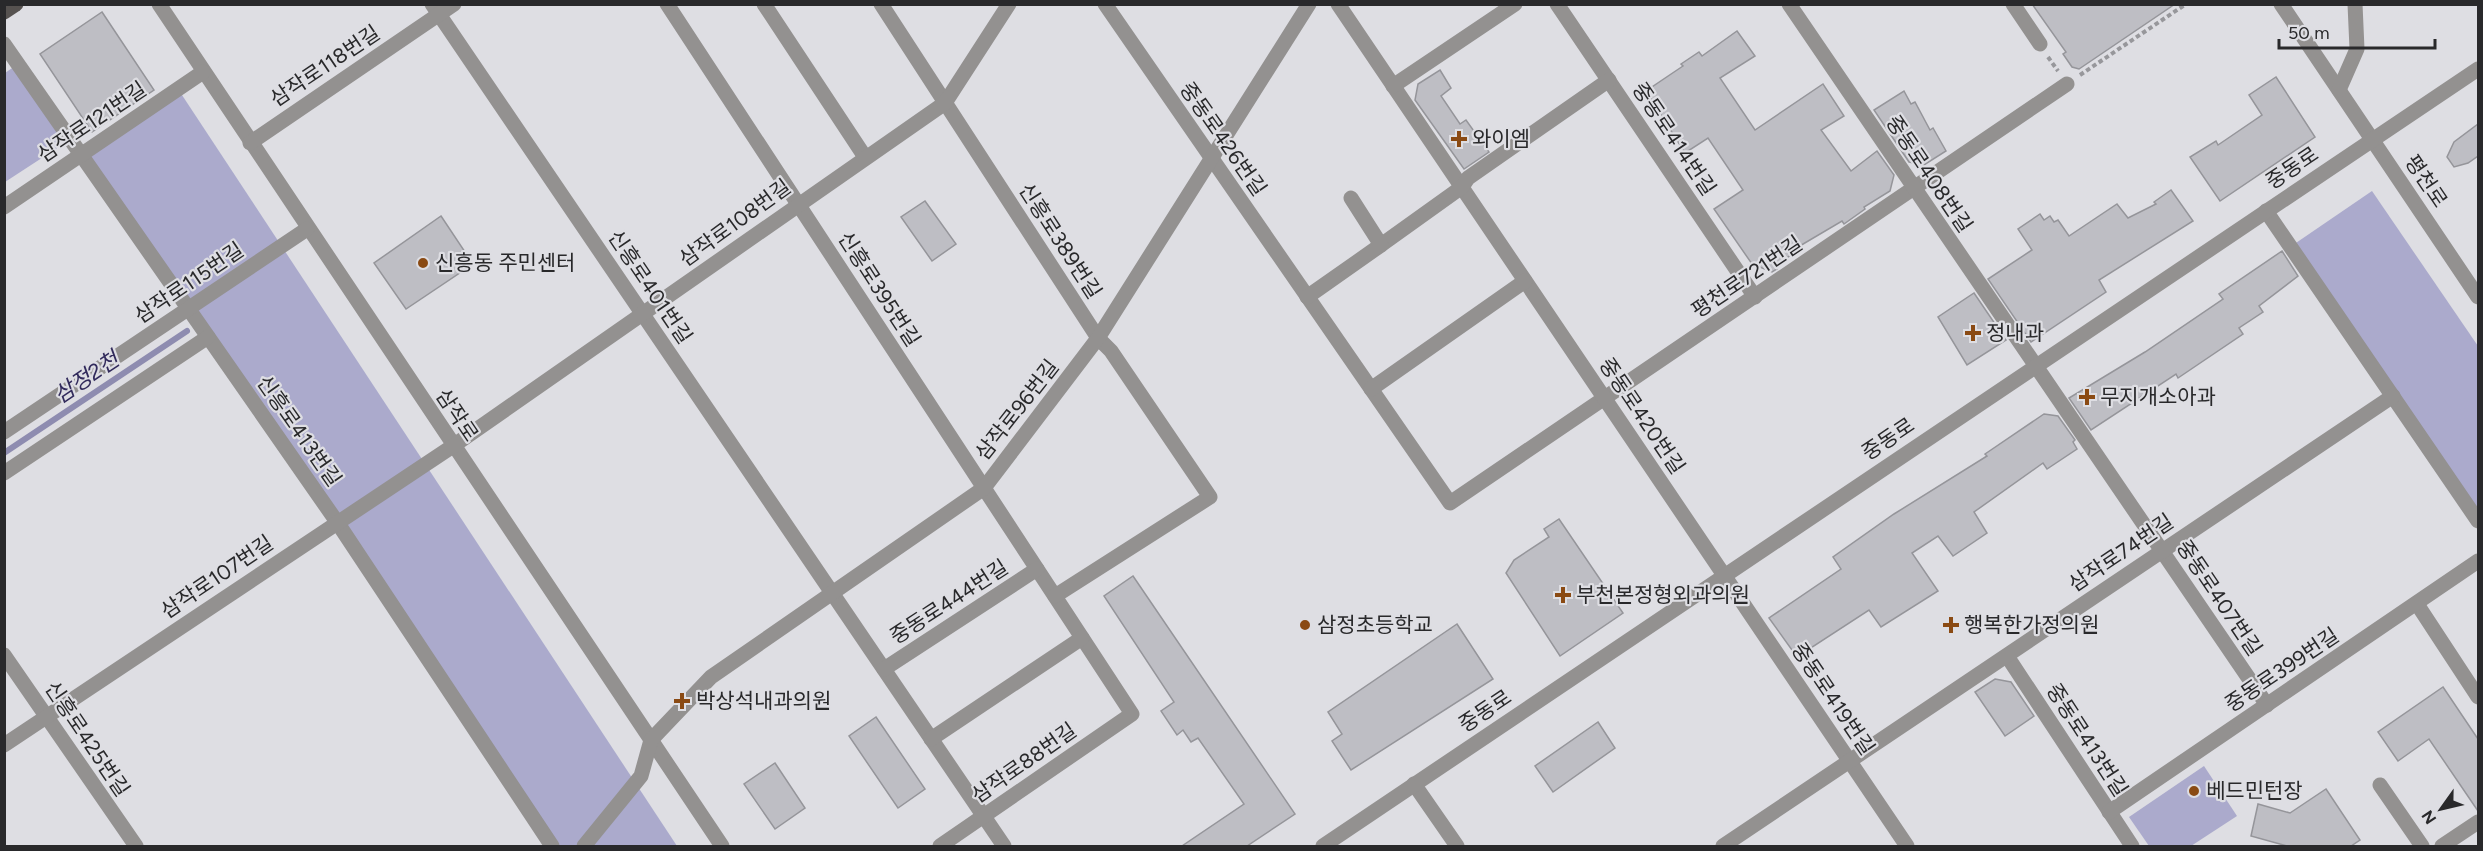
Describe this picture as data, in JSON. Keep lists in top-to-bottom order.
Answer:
{
  "streets": {
    "street": [
      "삼작로118번길",
      "삼작로121번길",
      "중동로426번길",
      "중동로414번길",
      "중동로",
      "중동로408번길",
      "평천로",
      "삼작로108번길",
      "신흥로389번길",
      "평천로721번길",
      "삼작로115번길",
      "신흥로401번길",
      "신흥로395번길",
      "삼작로96번길",
      "삼작로",
      "중동로420번길",
      "신흥로413번길",
      "삼작로74번길",
      "삼작로107번길",
      "중동로407번길",
      "중동로444번길",
      "중동로399번길",
      "중동로419번길",
      "신흥로425번길",
      "중동로413번길",
      "삼작로88번길"
    ]
  },
  "crossings": [
    ["삼작로118번길", "신흥로401번길"],
    ["삼작로118번길", "삼작로"],
    ["삼작로121번길", "삼작로"],
    ["삼작로121번길", "신흥로413번길"],
    ["중동로426번길", "평천로721번길"],
    ["중동로426번길", "삼작로96번길"],
    ["중동로414번길", "평천로721번길"],
    ["중동로", "중동로408번길"],
    ["중동로", "평천로"],
    ["중동로", "중동로420번길"],
    ["중동로", "중동로407번길"],
    ["중동로", "중동로419번길"],
    ["중동로408번길", "평천로721번길"],
    ["중동로408번길", "중동로407번길"],
    ["삼작로108번길", "신흥로389번길"],
    ["삼작로108번길", "신흥로401번길"],
    ["삼작로108번길", "신흥로395번길"],
    ["삼작로108번길", "삼작로"],
    ["삼작로108번길", "삼작로107번길"],
    ["신흥로389번길", "신흥로395번길"],
    ["신흥로389번길", "삼작로96번길"],
    ["평천로721번길", "중동로420번길"],
    ["삼작로115번길", "삼작로"],
    ["삼작로115번길", "신흥로413번길"],
    ["신흥로401번길", "삼작로96번길"],
    ["신흥로401번길", "중동로444번길"],
    ["신흥로395번길", "삼작로96번길"],
    ["신흥로395번길", "중동로444번길"],
    ["신흥로395번길", "삼작로88번길"],
    ["삼작로96번길", "삼작로"],
    ["삼작로96번길", "중동로444번길"],
    ["삼작로", "삼작로107번길"],
    ["중동로420번길", "중동로419번길"],
    ["신흥로413번길", "삼작로107번길"],
    ["삼작로74번길", "중동로407번길"],
    ["삼작로74번길", "중동로419번길"],
    ["삼작로74번길", "중동로413번길"],
    ["삼작로107번길", "신흥로425번길"],
    ["중동로407번길", "중동로399번길"],
    ["중동로444번길", "삼작로88번길"],
    ["중동로399번길", "중동로413번길"]
  ],
  "water": ["삼정2천"],
  "places": {
    "health": [
      "와이엠",
      "정내과",
      "무지개소아과",
      "부천본정형외과의원",
      "행복한가정의원",
      "박상석내과의원"
    ],
    "other": ["신흥동 주민센터", "삼정초등학교", "베드민턴장"]
  },
  "scale_bar": "50 m",
  "north": "bottom left"
}
